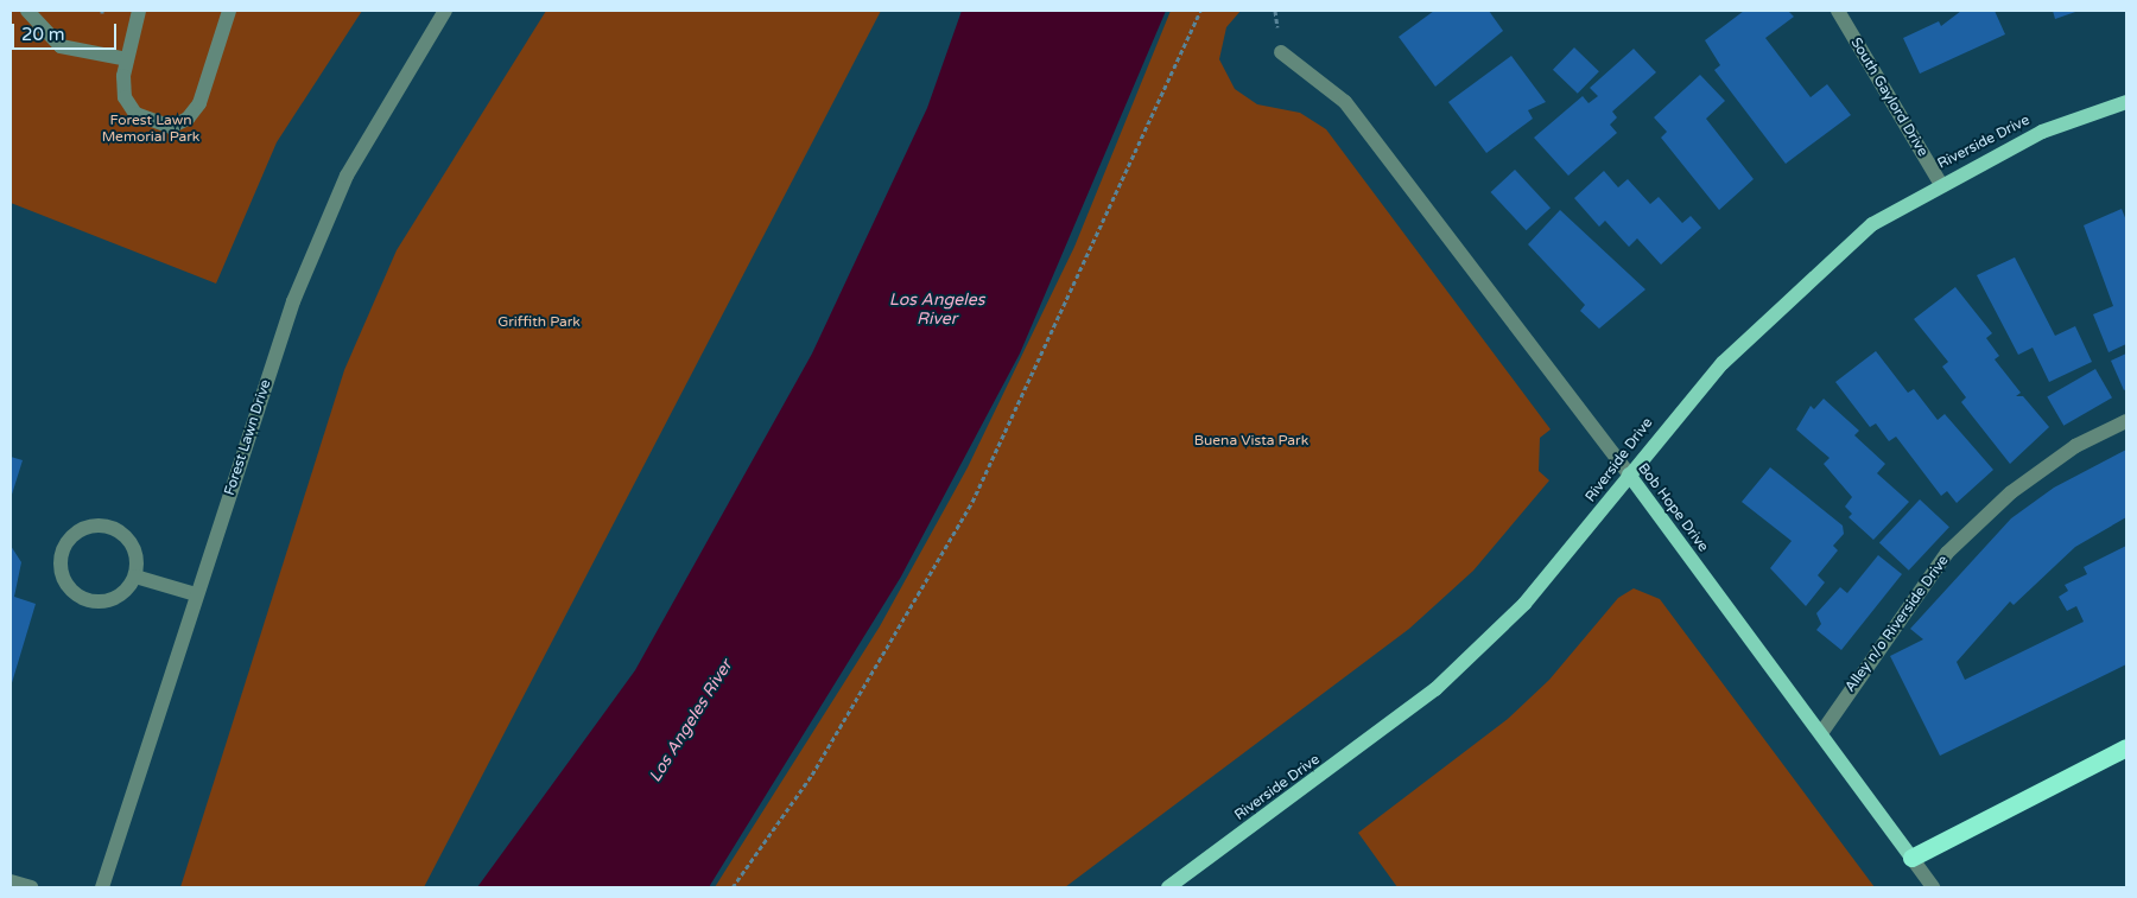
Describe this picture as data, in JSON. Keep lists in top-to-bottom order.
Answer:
{
  "streets": {
    "main road": ["Riverside Drive", "Bob Hope Drive"],
    "street": ["South Gaylord Drive", "Forest Lawn Drive", "Alley n/o Riverside Drive"]
  },
  "crossings": [
    ["South Gaylord Drive", "Riverside Drive"],
    ["Riverside Drive", "Bob Hope Drive"],
    ["Bob Hope Drive", "Alley n/o Riverside Drive"]
  ],
  "water": ["Los Angeles River"],
  "parks": ["Forest Lawn Memorial Park", "Griffith Park", "Buena Vista Park"],
  "scale_bar": "20 m"
}
